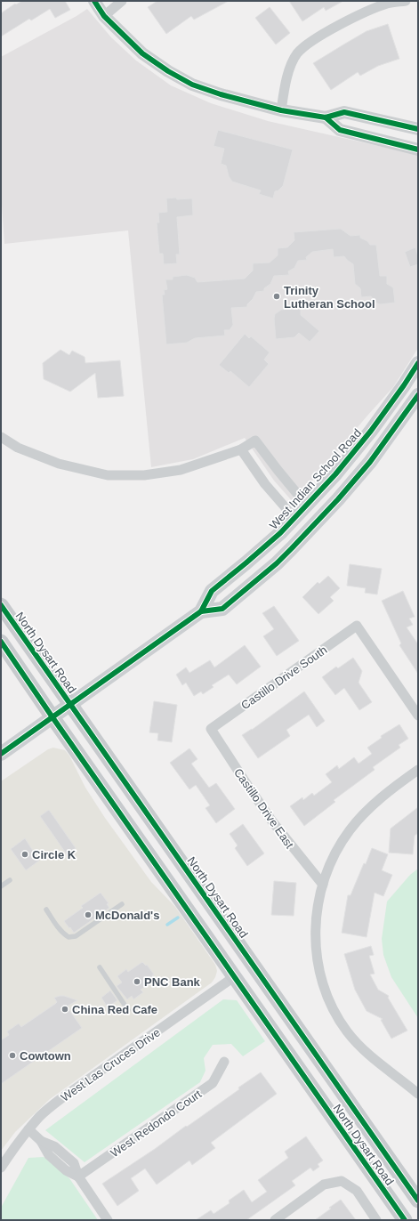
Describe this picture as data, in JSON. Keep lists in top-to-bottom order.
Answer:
{
  "streets": {
    "main road": ["West Indian School Road", "North Dysart Road"],
    "street": [
      "Castillo Drive South",
      "Castillo Drive East",
      "West Las Cruces Drive",
      "West Redondo Court"
    ]
  },
  "crossings": [
    ["West Indian School Road", "North Dysart Road"],
    ["North Dysart Road", "West Las Cruces Drive"],
    ["Castillo Drive South", "Castillo Drive East"]
  ],
  "places": [
    "Trinity Lutheran School",
    "Circle K",
    "McDonald's",
    "PNC Bank",
    "China Red Cafe",
    "Cowtown"
  ]
}
